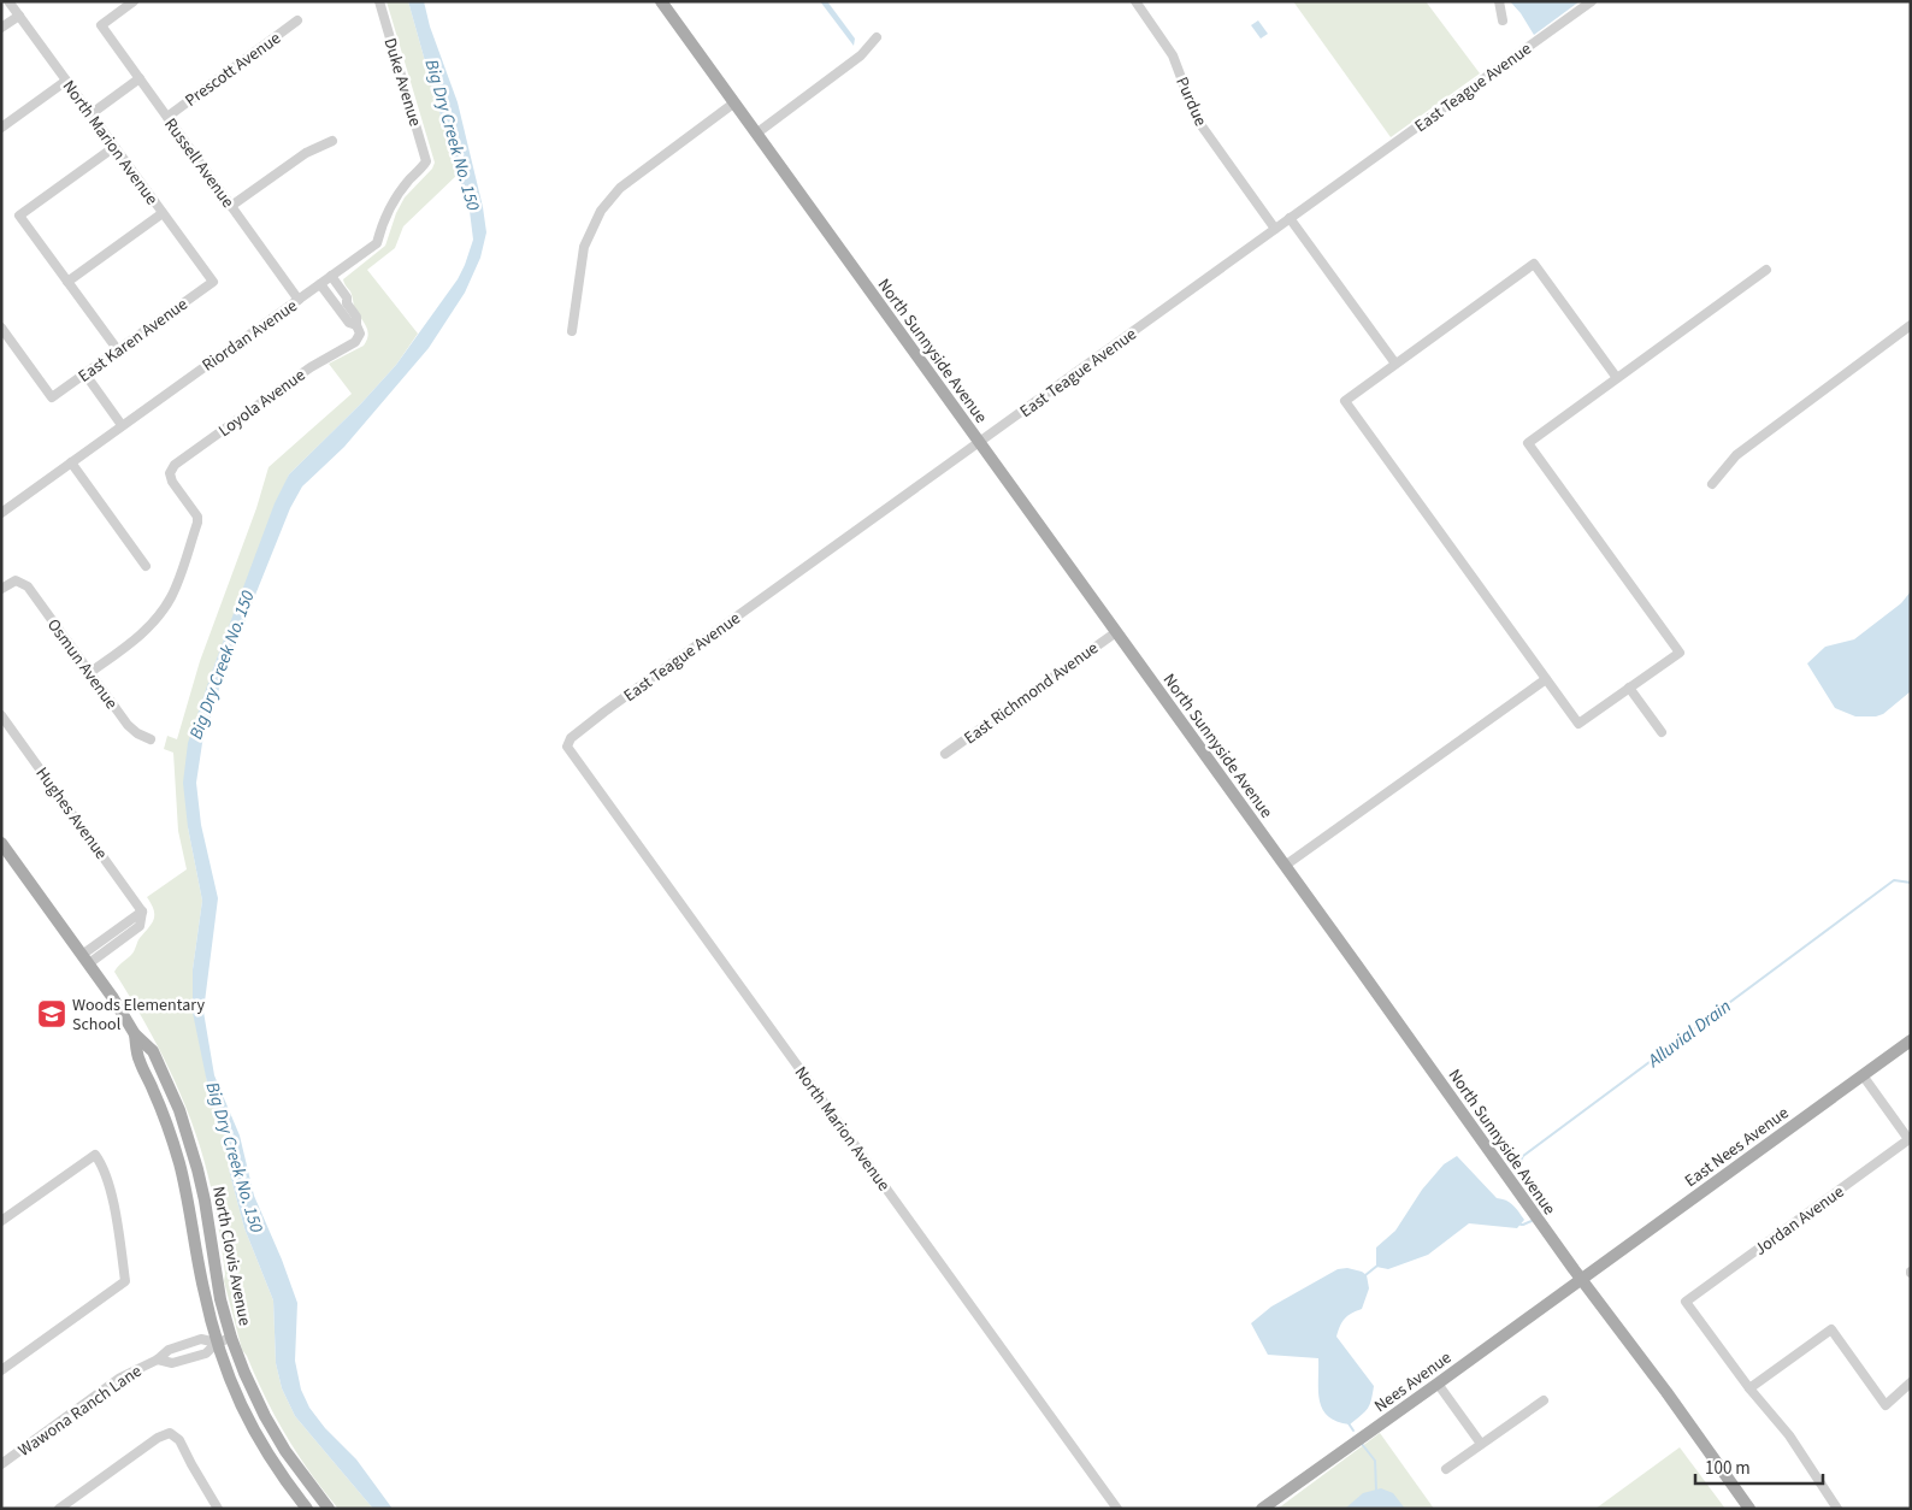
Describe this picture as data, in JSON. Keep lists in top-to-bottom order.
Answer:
{
  "streets": {
    "main road": [
      "North Sunnyside Avenue",
      "East Nees Avenue",
      "North Clovis Avenue",
      "Nees Avenue"
    ],
    "street": [
      "Prescott Avenue",
      "Duke Avenue",
      "East Teague Avenue",
      "Purdue",
      "North Marion Avenue",
      "Russell Avenue",
      "Riordan Avenue",
      "East Karen Avenue",
      "Loyola Avenue",
      "Osmun Avenue",
      "East Richmond Avenue",
      "Hughes Avenue",
      "Jordan Avenue",
      "Wawona Ranch Lane"
    ]
  },
  "crossings": [
    ["Prescott Avenue", "Russell Avenue"],
    ["Duke Avenue", "Riordan Avenue"],
    ["East Teague Avenue", "Purdue"],
    ["East Teague Avenue", "North Marion Avenue"],
    ["East Teague Avenue", "North Sunnyside Avenue"],
    ["North Marion Avenue", "East Karen Avenue"],
    ["Russell Avenue", "Riordan Avenue"],
    ["North Sunnyside Avenue", "East Richmond Avenue"],
    ["North Sunnyside Avenue", "East Nees Avenue"],
    ["North Sunnyside Avenue", "Nees Avenue"],
    ["Loyola Avenue", "Osmun Avenue"],
    ["Hughes Avenue", "North Clovis Avenue"],
    ["East Nees Avenue", "Nees Avenue"],
    ["North Clovis Avenue", "Wawona Ranch Lane"]
  ],
  "water": ["Big Dry Creek No. 150", "Alluvial Drain"],
  "places": {
    "school or university": ["Woods Elementary School"]
  },
  "scale_bar": "100 m"
}
